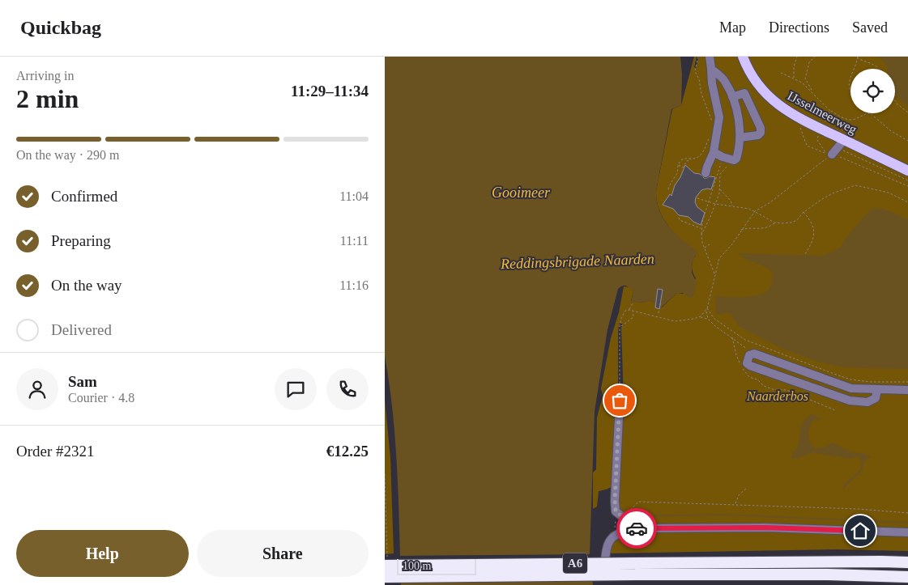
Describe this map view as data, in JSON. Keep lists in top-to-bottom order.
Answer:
{
  "streets": {
    "highway": ["A6"],
    "main road": ["IJsselmeerweg"]
  },
  "water": ["Gooimeer", "Reddingsbrigade Naarden"],
  "parks": ["Naarderbos"],
  "scale_bar": "100 m",
  "page": {
    "header": "Quickbag",
    "nav": ["Map", "Directions", "Saved"],
    "heading": ["2 min", "Arriving in", "11:29–11:34"],
    "panel": [
      "Sam",
      "Courier · 4.8",
      "Order #2321",
      "€12.25"
    ],
    "bar": "On the way · 290 m",
    "list": [
      ["Confirmed", "11:04"],
      ["Preparing", "11:11"],
      ["On the way", "11:16"],
      "Delivered"
    ],
    "buttons": ["Help", "Share"],
    "scale": "100 m"
  }
}
